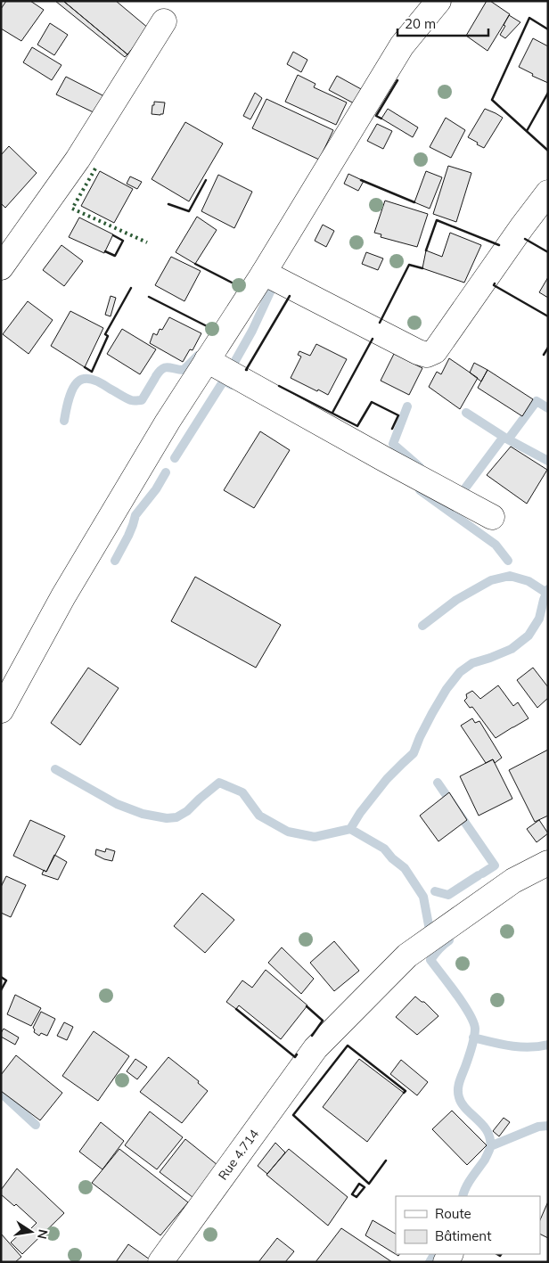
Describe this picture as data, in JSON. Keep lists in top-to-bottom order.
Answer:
{
  "streets": {
    "street": ["Rue 4.714"]
  },
  "legend": ["Route", "Bâtiment"],
  "scale_bar": "20 m",
  "north": "right"
}
